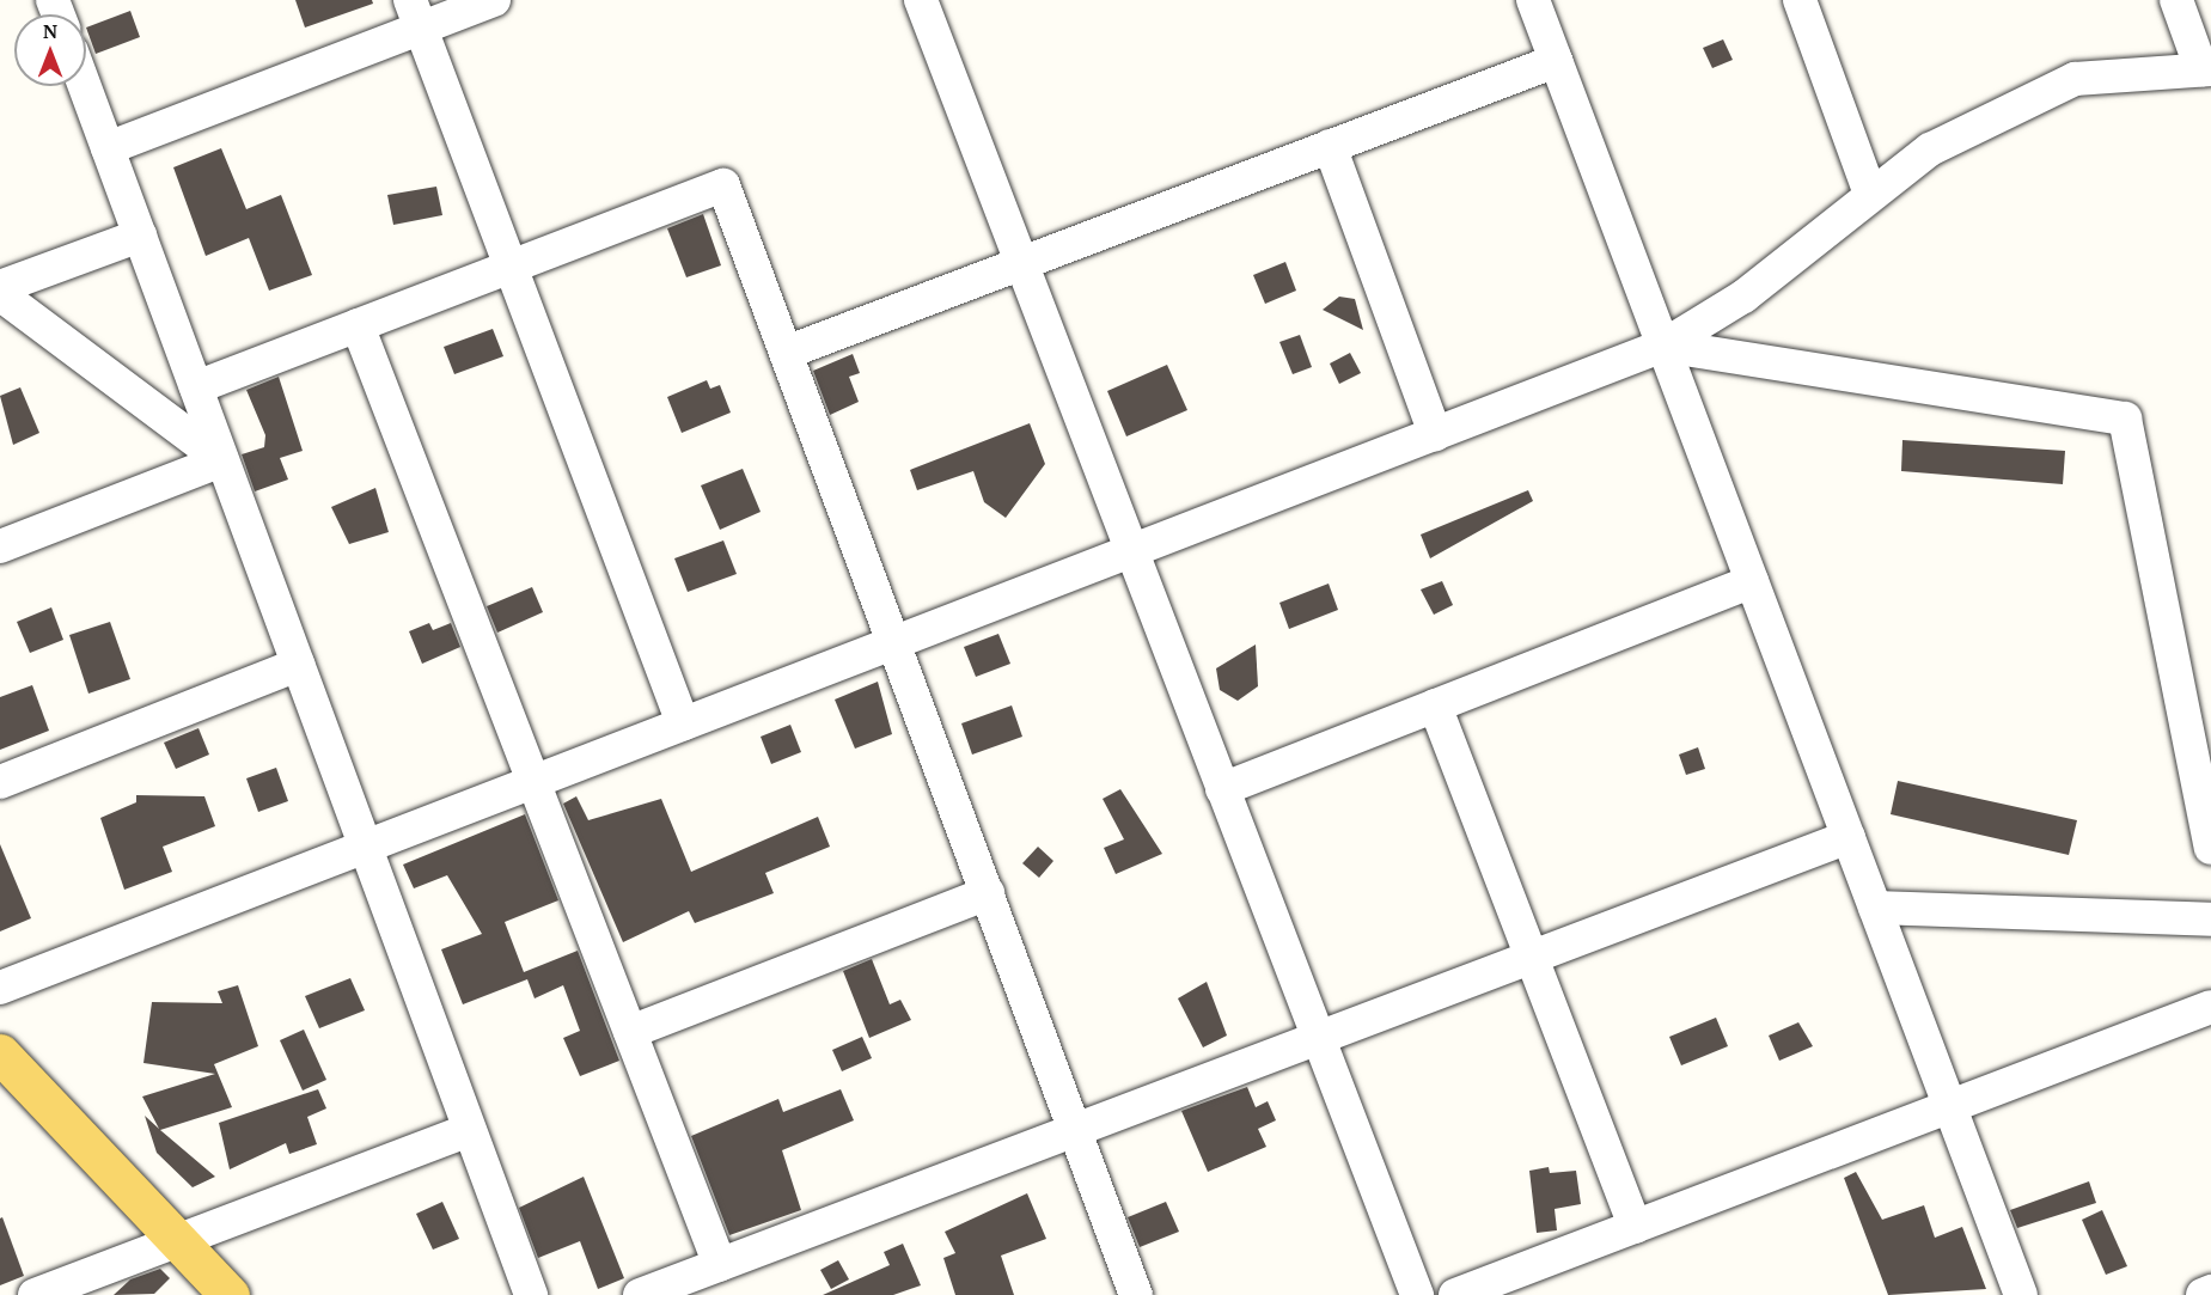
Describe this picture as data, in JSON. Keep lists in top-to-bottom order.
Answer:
{
  "north": "top"
}
